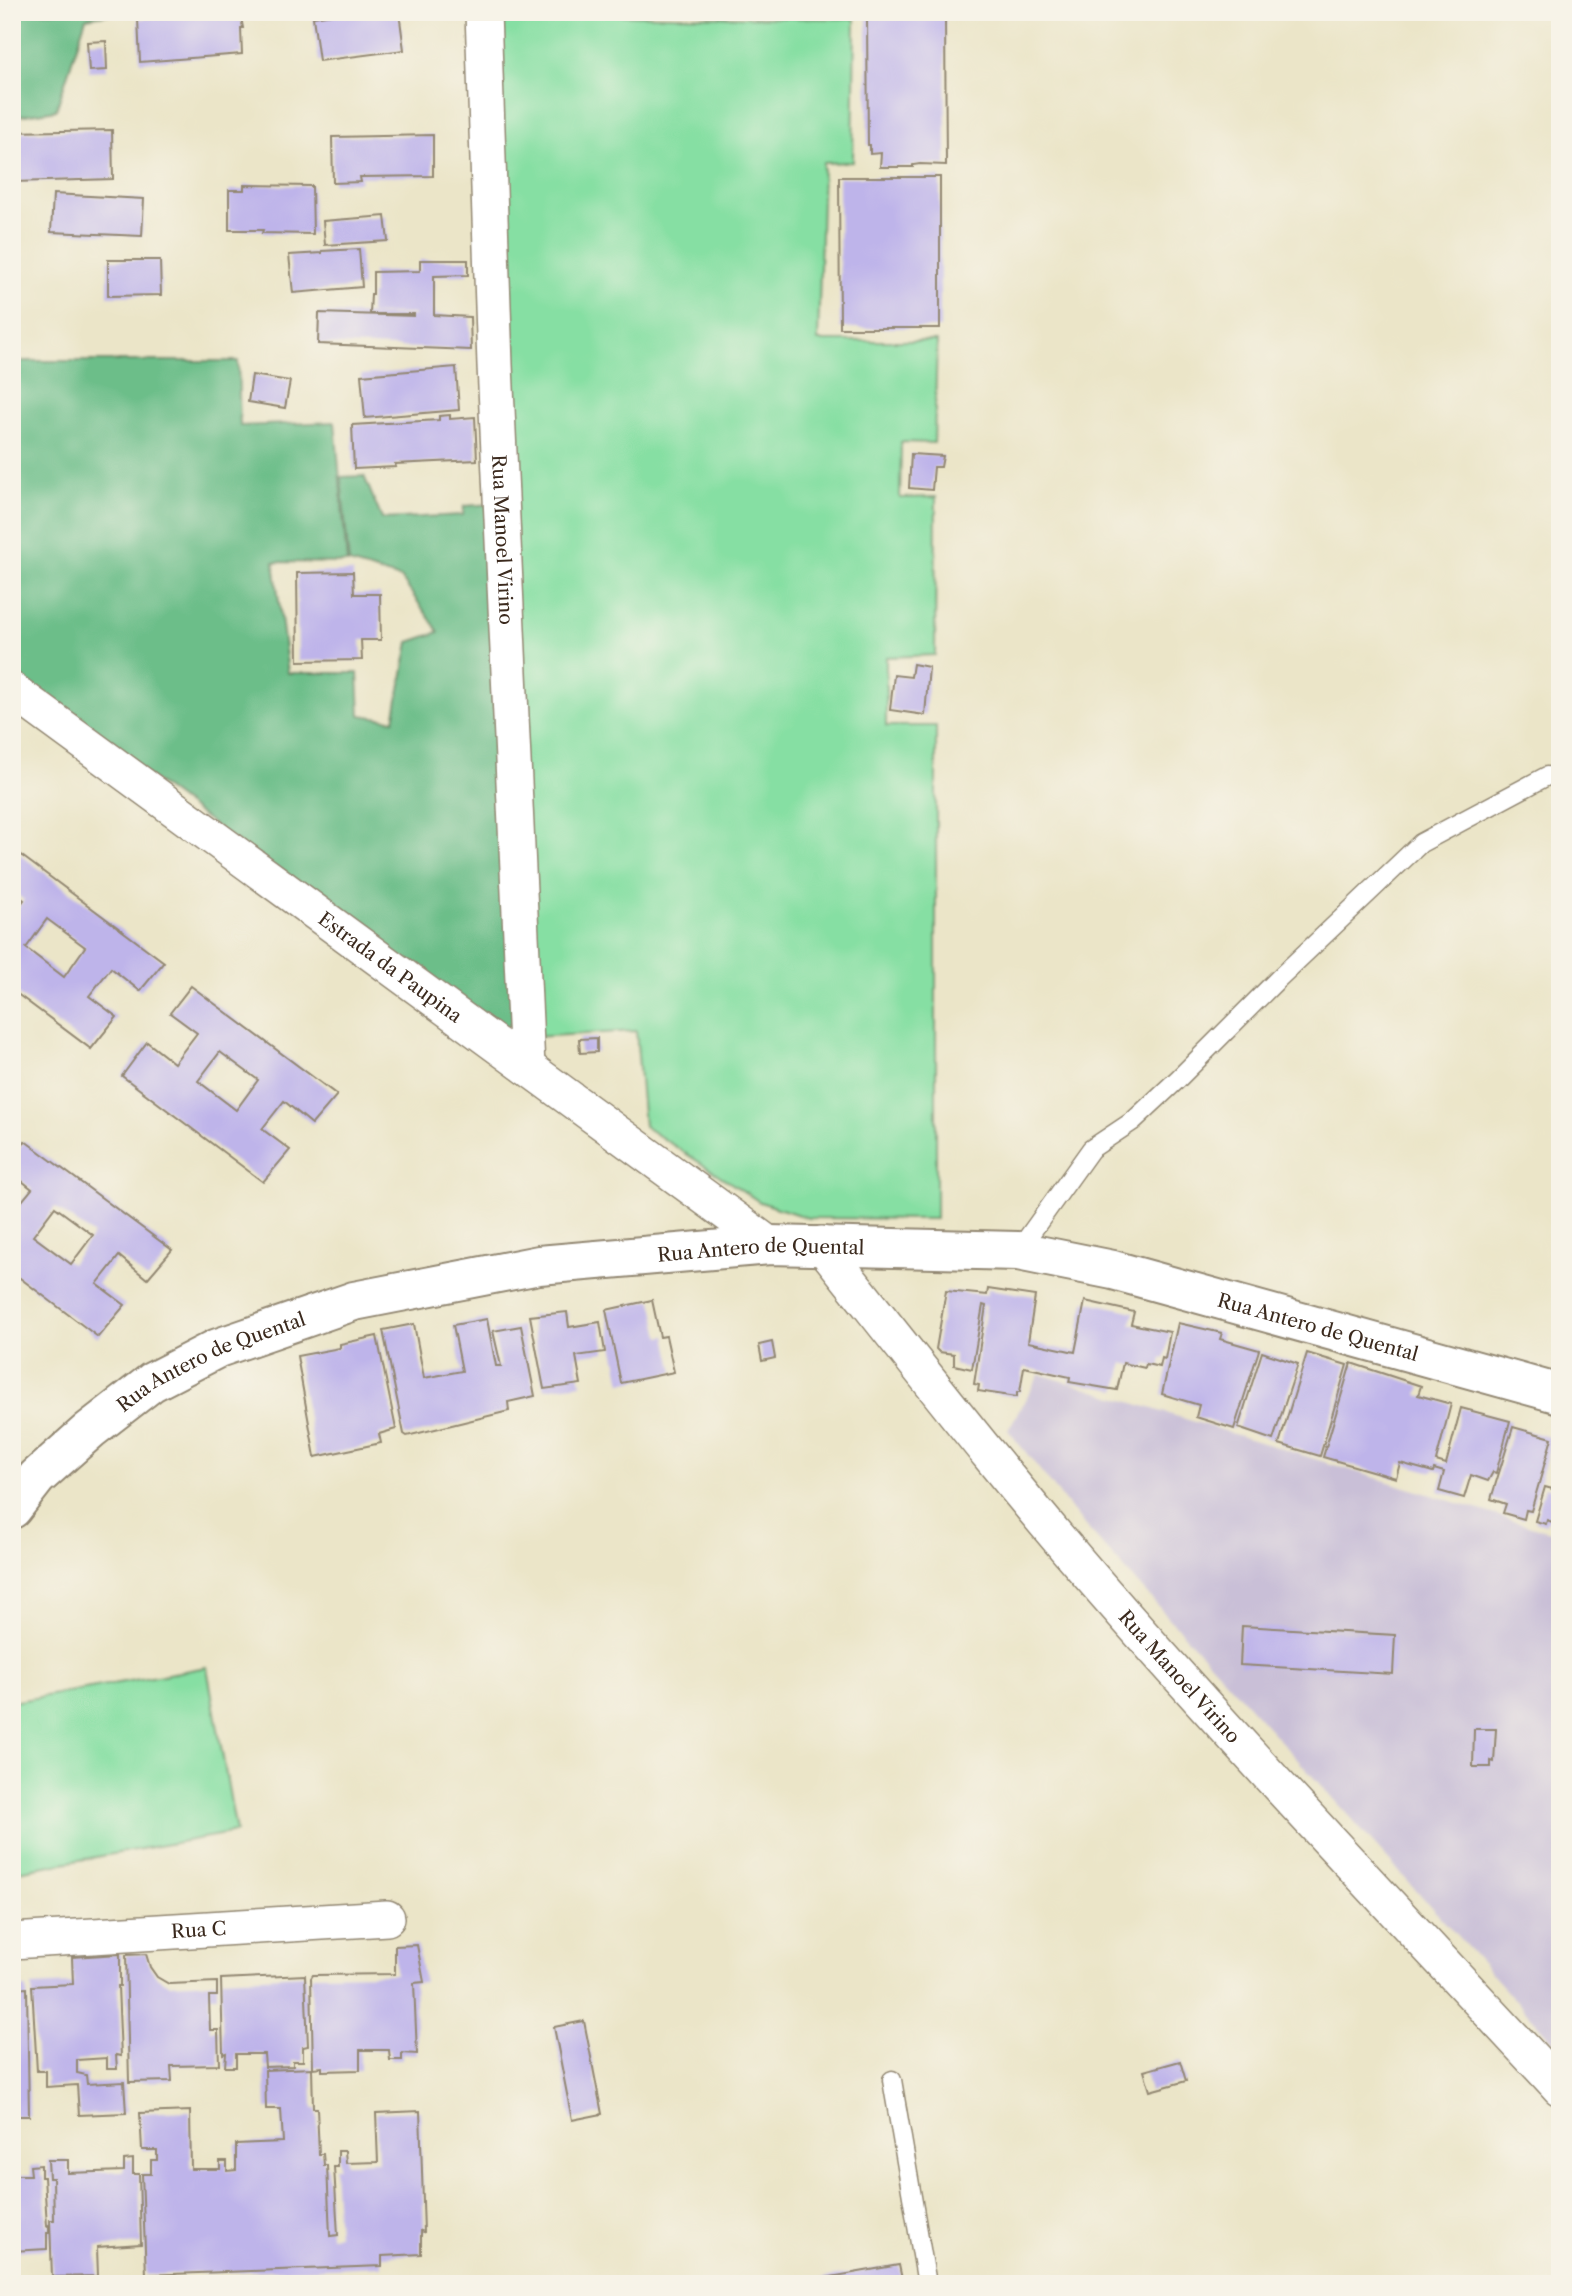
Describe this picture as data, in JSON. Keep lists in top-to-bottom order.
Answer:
{
  "streets": {
    "street": [
      "Rua Manoel Virino",
      "Estrada da Paupina",
      "Rua Antero de Quental",
      "Rua C"
    ]
  },
  "crossings": [
    ["Rua Manoel Virino", "Estrada da Paupina"],
    ["Rua Manoel Virino", "Rua Antero de Quental"],
    ["Estrada da Paupina", "Rua Antero de Quental"]
  ]
}
